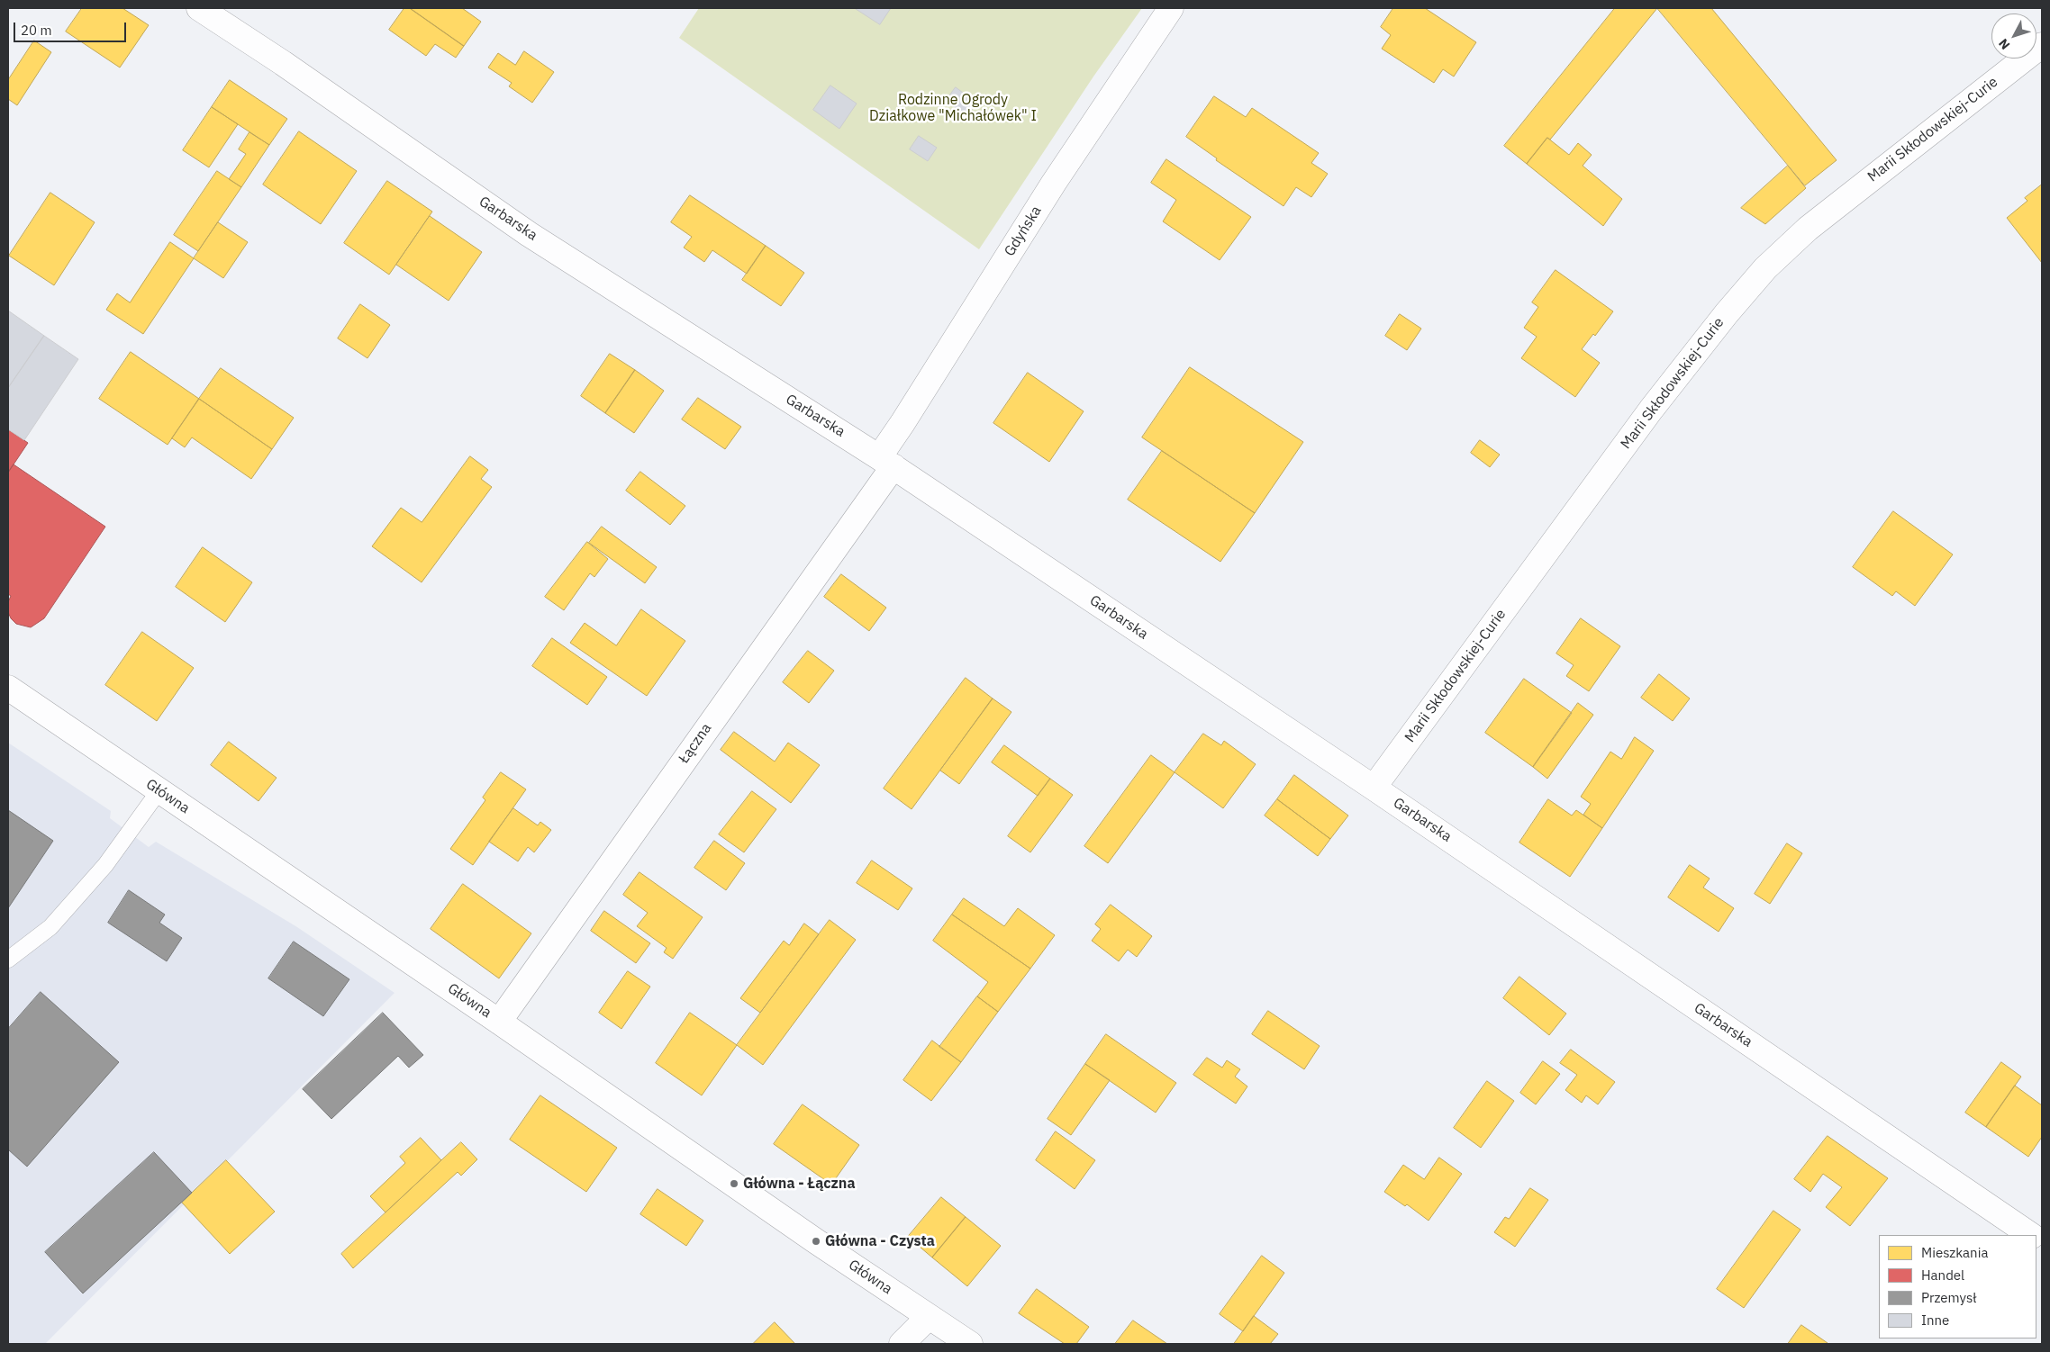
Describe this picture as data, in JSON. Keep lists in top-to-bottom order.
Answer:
{
  "streets": {
    "street": [
      "Marii Skłodowskiej-Curie",
      "Garbarska",
      "Gdyńska",
      "Łączna",
      "Główna"
    ]
  },
  "crossings": [
    ["Marii Skłodowskiej-Curie", "Garbarska"],
    ["Garbarska", "Gdyńska"],
    ["Garbarska", "Łączna"],
    ["Gdyńska", "Łączna"],
    ["Łączna", "Główna"]
  ],
  "parks": ["Rodzinne Ogrody Działkowe \"Michałówek\" I"],
  "places": ["Główna - Łączna", "Główna - Czysta"],
  "legend": [
    "Mieszkania",
    "Handel",
    "Przemysł",
    "Inne"
  ],
  "scale_bar": "20 m",
  "north": "bottom left"
}
